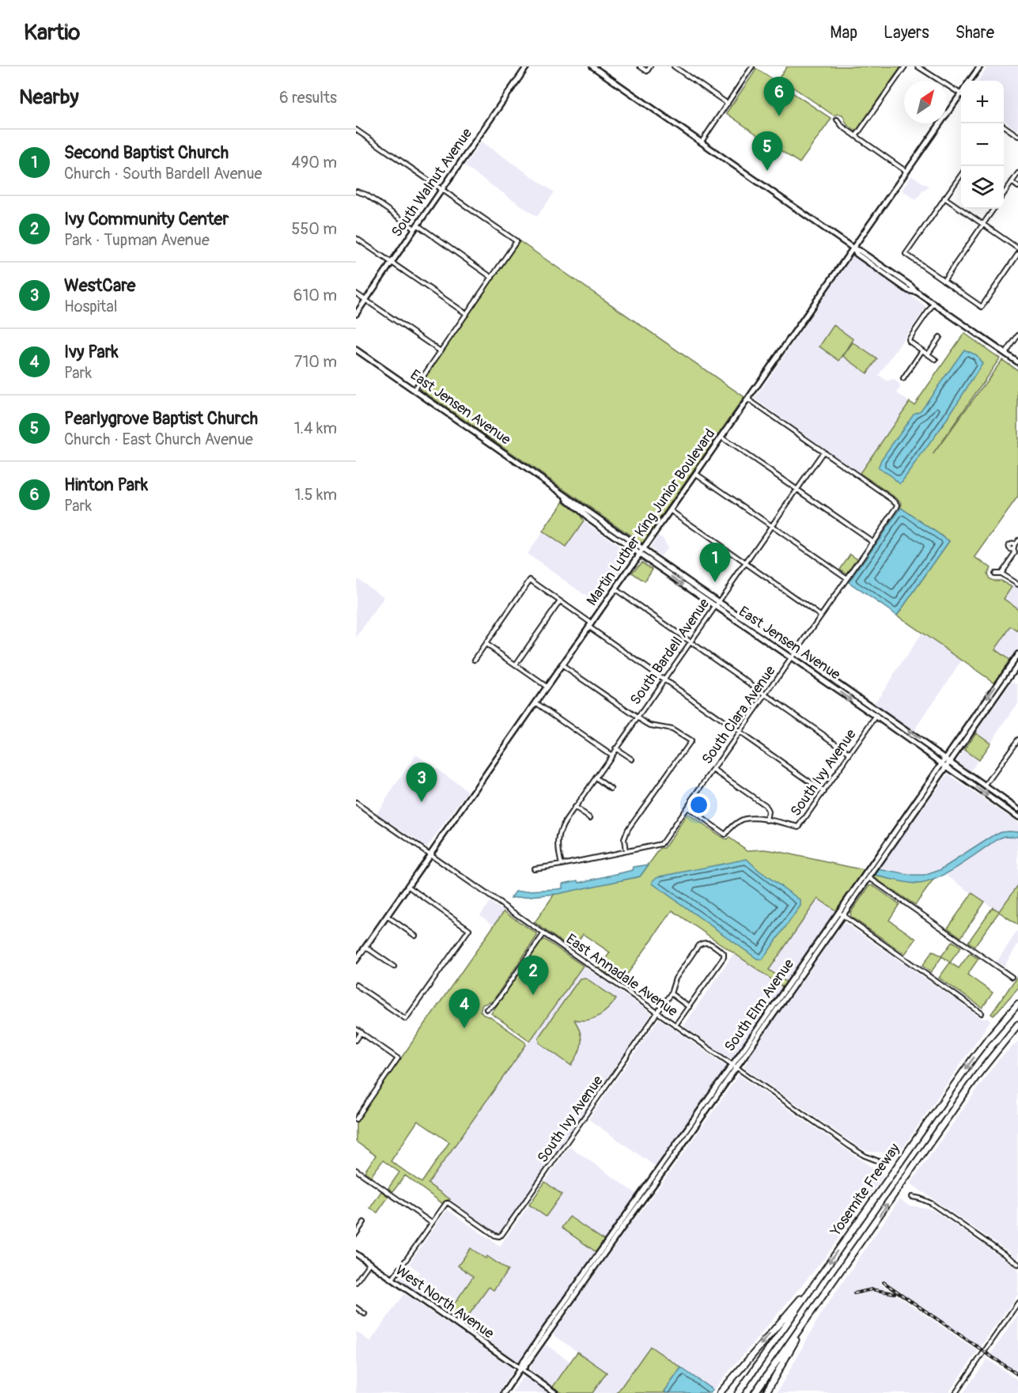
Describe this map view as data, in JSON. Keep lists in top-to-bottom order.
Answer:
{
  "streets": {
    "highway": ["Yosemite Freeway"],
    "street": [
      "South Walnut Avenue",
      "East Jensen Avenue",
      "Martin Luther King Junior Boulevard",
      "South Bardell Avenue",
      "South Clara Avenue",
      "South Ivy Avenue",
      "East Annadale Avenue",
      "South Elm Avenue",
      "West North Avenue"
    ]
  },
  "crossings": [
    ["East Jensen Avenue", "Martin Luther King Junior Boulevard"],
    ["East Jensen Avenue", "South Bardell Avenue"],
    ["East Jensen Avenue", "South Clara Avenue"],
    ["East Jensen Avenue", "South Ivy Avenue"],
    ["East Jensen Avenue", "South Elm Avenue"],
    ["Martin Luther King Junior Boulevard", "East Annadale Avenue"],
    ["South Bardell Avenue", "South Clara Avenue"],
    ["South Clara Avenue", "South Ivy Avenue"],
    ["South Ivy Avenue", "East Annadale Avenue"],
    ["East Annadale Avenue", "South Elm Avenue"],
    ["South Elm Avenue", "West North Avenue"]
  ],
  "north": "top right",
  "page": {
    "header": "Kartio",
    "nav": ["Map", "Layers", "Share"],
    "heading": ["Nearby", "6 results"],
    "pins": [
      "6",
      "5",
      "1",
      "3",
      "2",
      "4"
    ],
    "map_buttons": ["+", "−"],
    "list": [
      {
        "mark": "1",
        "name": "Second Baptist Church",
        "note": "Church · South Bardell Avenue",
        "value": "490 m"
      },
      {
        "mark": "2",
        "name": "Ivy Community Center",
        "note": "Park · Tupman Avenue",
        "value": "550 m"
      },
      {
        "mark": "3",
        "name": "WestCare",
        "note": "Hospital",
        "value": "610 m"
      },
      {
        "mark": "4",
        "name": "Ivy Park",
        "note": "Park",
        "value": "710 m"
      },
      {
        "mark": "5",
        "name": "Pearlygrove Baptist Church",
        "note": "Church · East Church Avenue",
        "value": "1.4 km"
      },
      {
        "mark": "6",
        "name": "Hinton Park",
        "note": "Park",
        "value": "1.5 km"
      }
    ]
  }
}
